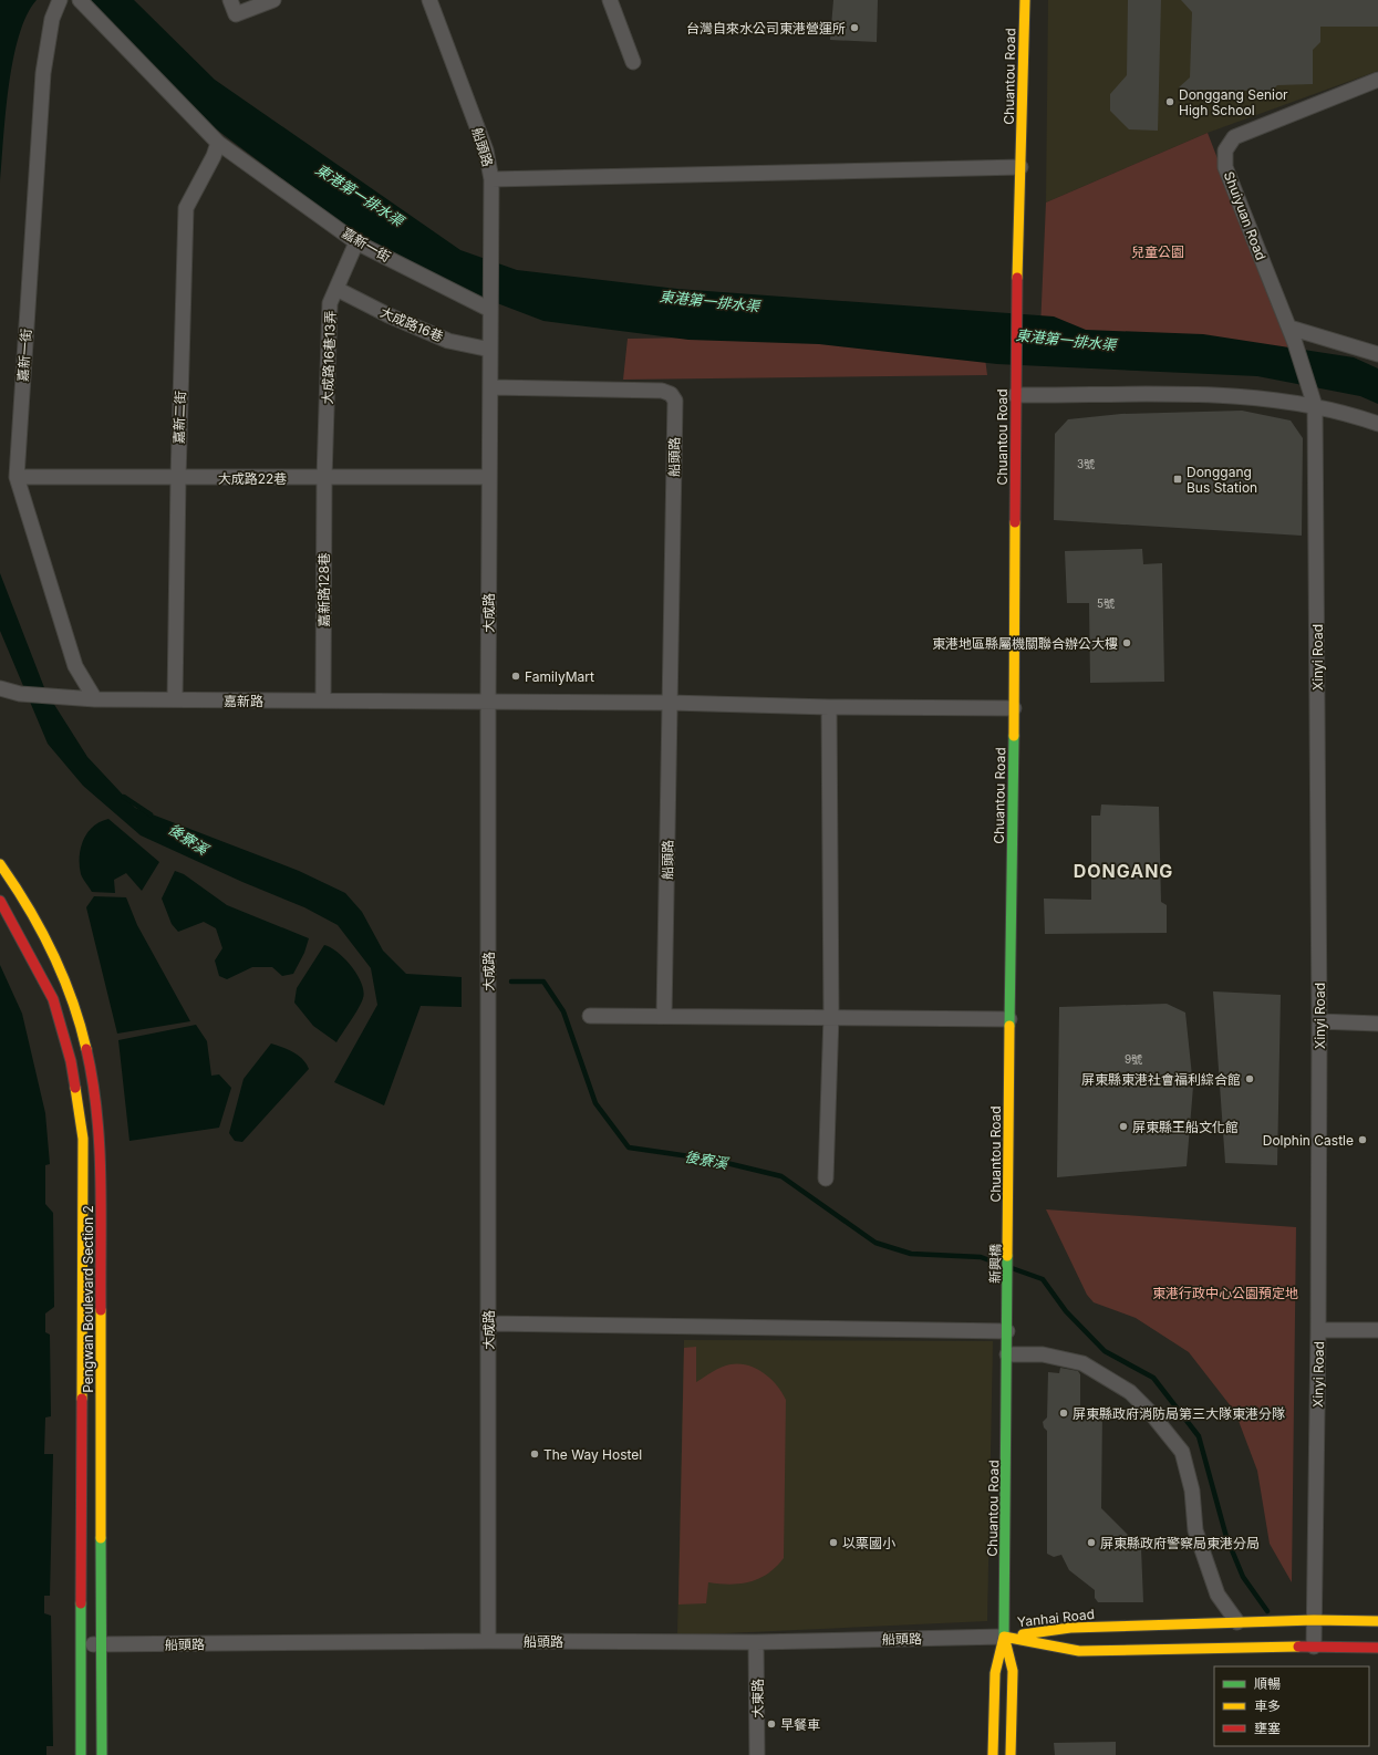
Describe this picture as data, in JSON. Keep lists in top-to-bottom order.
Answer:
{
  "streets": {
    "main road": [
      "Chuantou Road",
      "新興橋",
      "Pengwan Boulevard Section 2",
      "Yanhai Road"
    ],
    "street": [
      "船頭路",
      "Shuiyuan Road",
      "嘉新一街",
      "大成路16巷",
      "大成路16巷13弄",
      "嘉新二街",
      "大成路22巷",
      "嘉新路128巷",
      "大成路",
      "Xinyi Road",
      "嘉新路",
      "大東路"
    ]
  },
  "crossings": [
    ["Chuantou Road", "船頭路"],
    ["Chuantou Road", "新興橋"],
    ["Chuantou Road", "Yanhai Road"],
    ["船頭路", "嘉新一街"],
    ["船頭路", "大成路"],
    ["船頭路", "Pengwan Boulevard Section 2"],
    ["船頭路", "Yanhai Road"],
    ["船頭路", "大東路"],
    ["Shuiyuan Road", "Xinyi Road"],
    ["嘉新一街", "大成路16巷13弄"],
    ["嘉新一街", "嘉新二街"],
    ["嘉新一街", "大成路22巷"],
    ["嘉新一街", "大成路"],
    ["嘉新一街", "嘉新路"],
    ["大成路16巷", "大成路16巷13弄"],
    ["大成路16巷", "大成路"],
    ["大成路16巷13弄", "大成路22巷"],
    ["大成路16巷13弄", "嘉新路128巷"],
    ["嘉新二街", "大成路22巷"],
    ["嘉新二街", "嘉新路"],
    ["大成路22巷", "嘉新路128巷"],
    ["大成路22巷", "大成路"],
    ["嘉新路128巷", "嘉新路"],
    ["大成路", "嘉新路"],
    ["Xinyi Road", "Yanhai Road"]
  ],
  "districts": ["DONGANG"],
  "water": ["東港第一排水渠", "後寮溪"],
  "parks": ["兒童公園", "東港行政中心公園預定地"],
  "places": {
    "other": [
      "台灣自來水公司東港營運所",
      "Donggang Senior High School",
      "東港地區縣屬機關聯合辦公大樓",
      "FamilyMart",
      "屏東縣東港社會福利綜合館",
      "屏東縣王船文化館",
      "Dolphin Castle",
      "屏東縣政府消防局第三大隊東港分隊",
      "The Way Hostel",
      "以栗國小",
      "屏東縣政府警察局東港分局",
      "早餐車"
    ],
    "transit": ["Donggang Bus Station"]
  },
  "house_numbers": ["3號", "5號", "9號"],
  "legend": ["順暢", "車多", "壅塞"]
}
